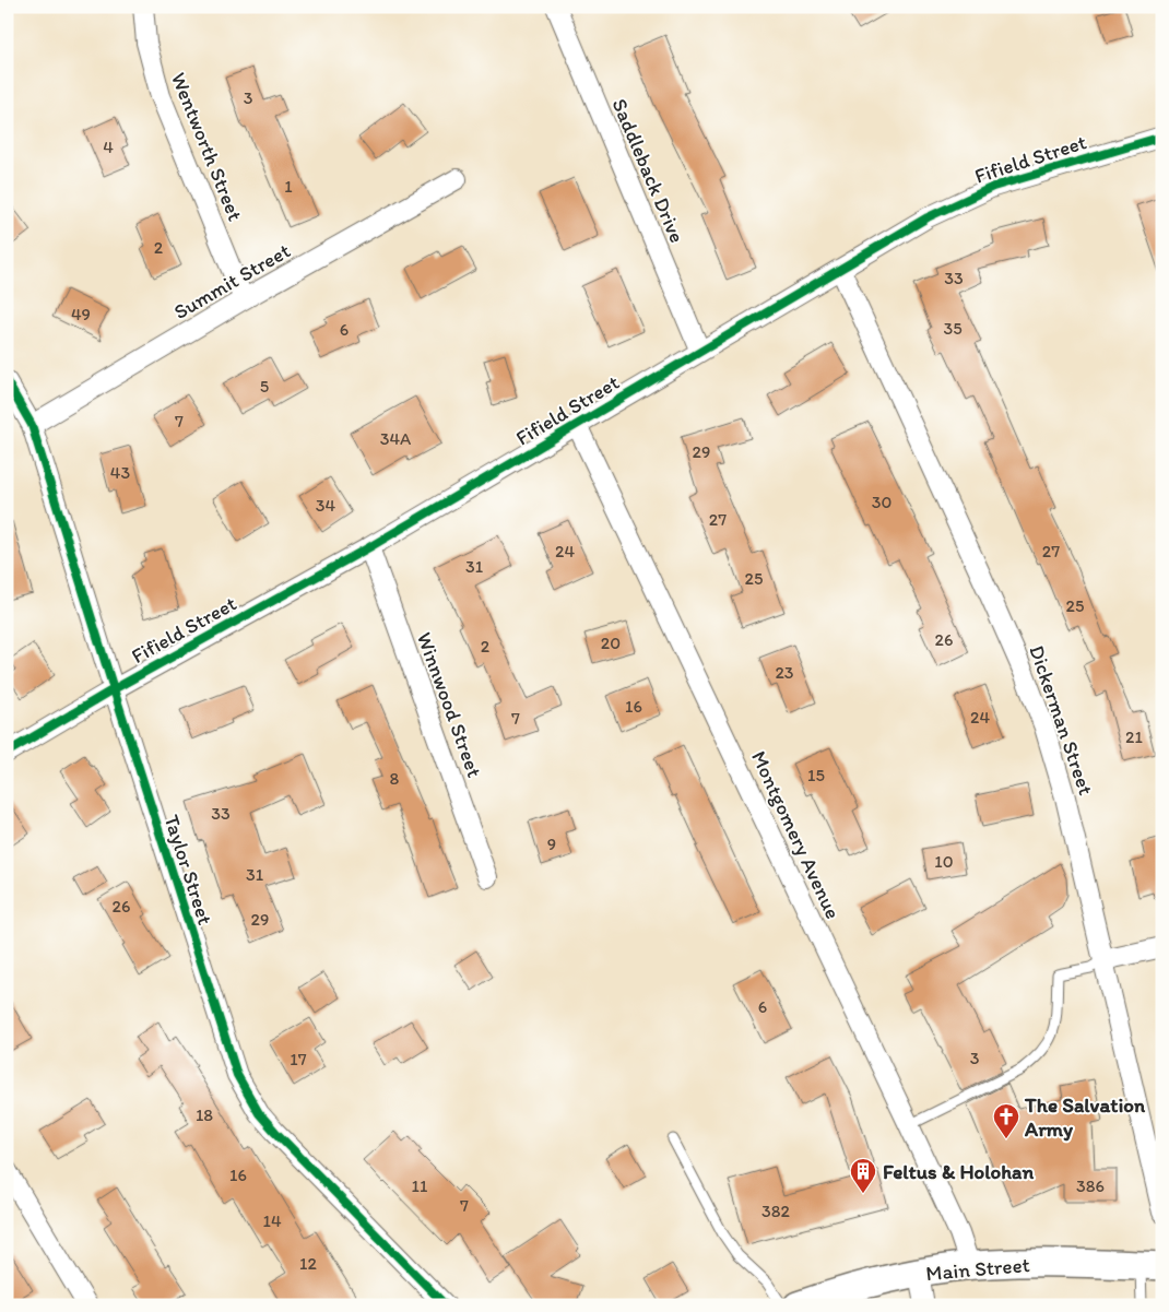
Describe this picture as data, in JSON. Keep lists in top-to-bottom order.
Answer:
{
  "streets": {
    "main road": ["Main Street"],
    "street": [
      "Wentworth Street",
      "Fifield Street",
      "Saddleback Drive",
      "Summit Street",
      "Winnwood Street",
      "Dickerman Street",
      "Montgomery Avenue",
      "Taylor Street"
    ]
  },
  "crossings": [
    ["Wentworth Street", "Summit Street"],
    ["Fifield Street", "Saddleback Drive"],
    ["Fifield Street", "Winnwood Street"],
    ["Fifield Street", "Dickerman Street"],
    ["Fifield Street", "Montgomery Avenue"],
    ["Fifield Street", "Taylor Street"],
    ["Summit Street", "Taylor Street"],
    ["Montgomery Avenue", "Main Street"]
  ],
  "places": {
    "church": ["The Salvation Army"],
    "building": ["Feltus & Holohan"]
  },
  "house_numbers": [
    "3",
    "4",
    "1",
    "2",
    "33",
    "49",
    "35",
    "6",
    "5",
    "7",
    "34A",
    "29",
    "43",
    "30",
    "34",
    "27",
    "24",
    "27",
    "31",
    "25",
    "25",
    "26",
    "20",
    "2",
    "23",
    "16",
    "24",
    "7",
    "21",
    "15",
    "8",
    "33",
    "9",
    "10",
    "31",
    "26",
    "29",
    "6",
    "3",
    "17",
    "18",
    "16",
    "11",
    "386",
    "7",
    "382",
    "14",
    "12"
  ]
}
